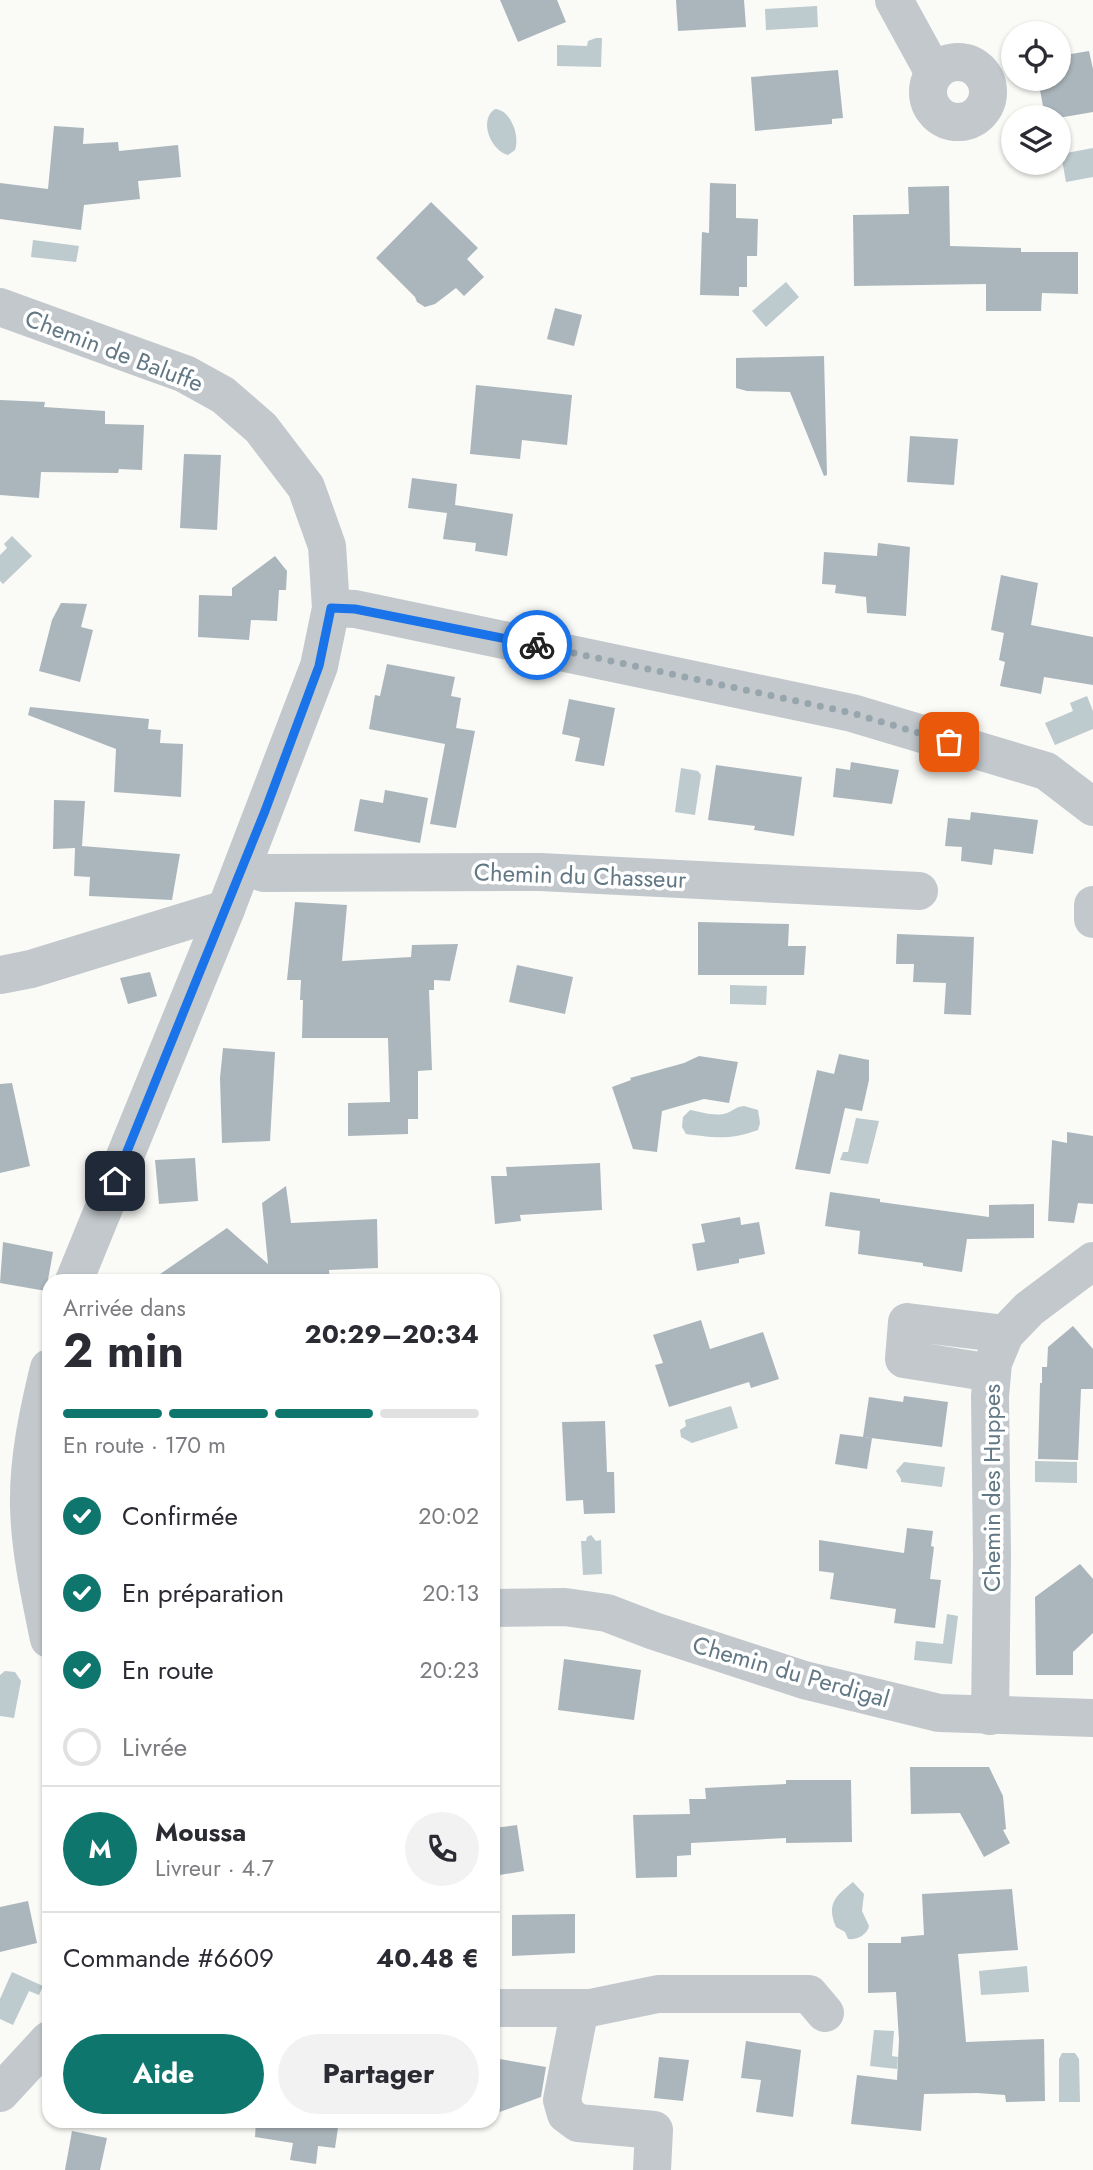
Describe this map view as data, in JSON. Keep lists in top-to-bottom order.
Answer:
{
  "streets": {
    "street": [
      "Chemin de Baluffe",
      "Chemin du Chasseur",
      "Chemin des Huppes",
      "Chemin du Perdigal"
    ]
  },
  "crossings": [
    ["Chemin de Baluffe", "Chemin du Chasseur"],
    ["Chemin des Huppes", "Chemin du Perdigal"]
  ],
  "page": {
    "heading": ["2 min", "Arrivée dans", "20:29–20:34"],
    "panel": [
      "Moussa",
      "Livreur · 4.7",
      "Commande #6609",
      "40.48 €"
    ],
    "bar": "En route · 170 m",
    "list": [
      ["Confirmée", "20:02"],
      ["En préparation", "20:13"],
      ["En route", "20:23"],
      "Livrée"
    ],
    "round": "M",
    "buttons": ["Aide", "Partager"]
  }
}
